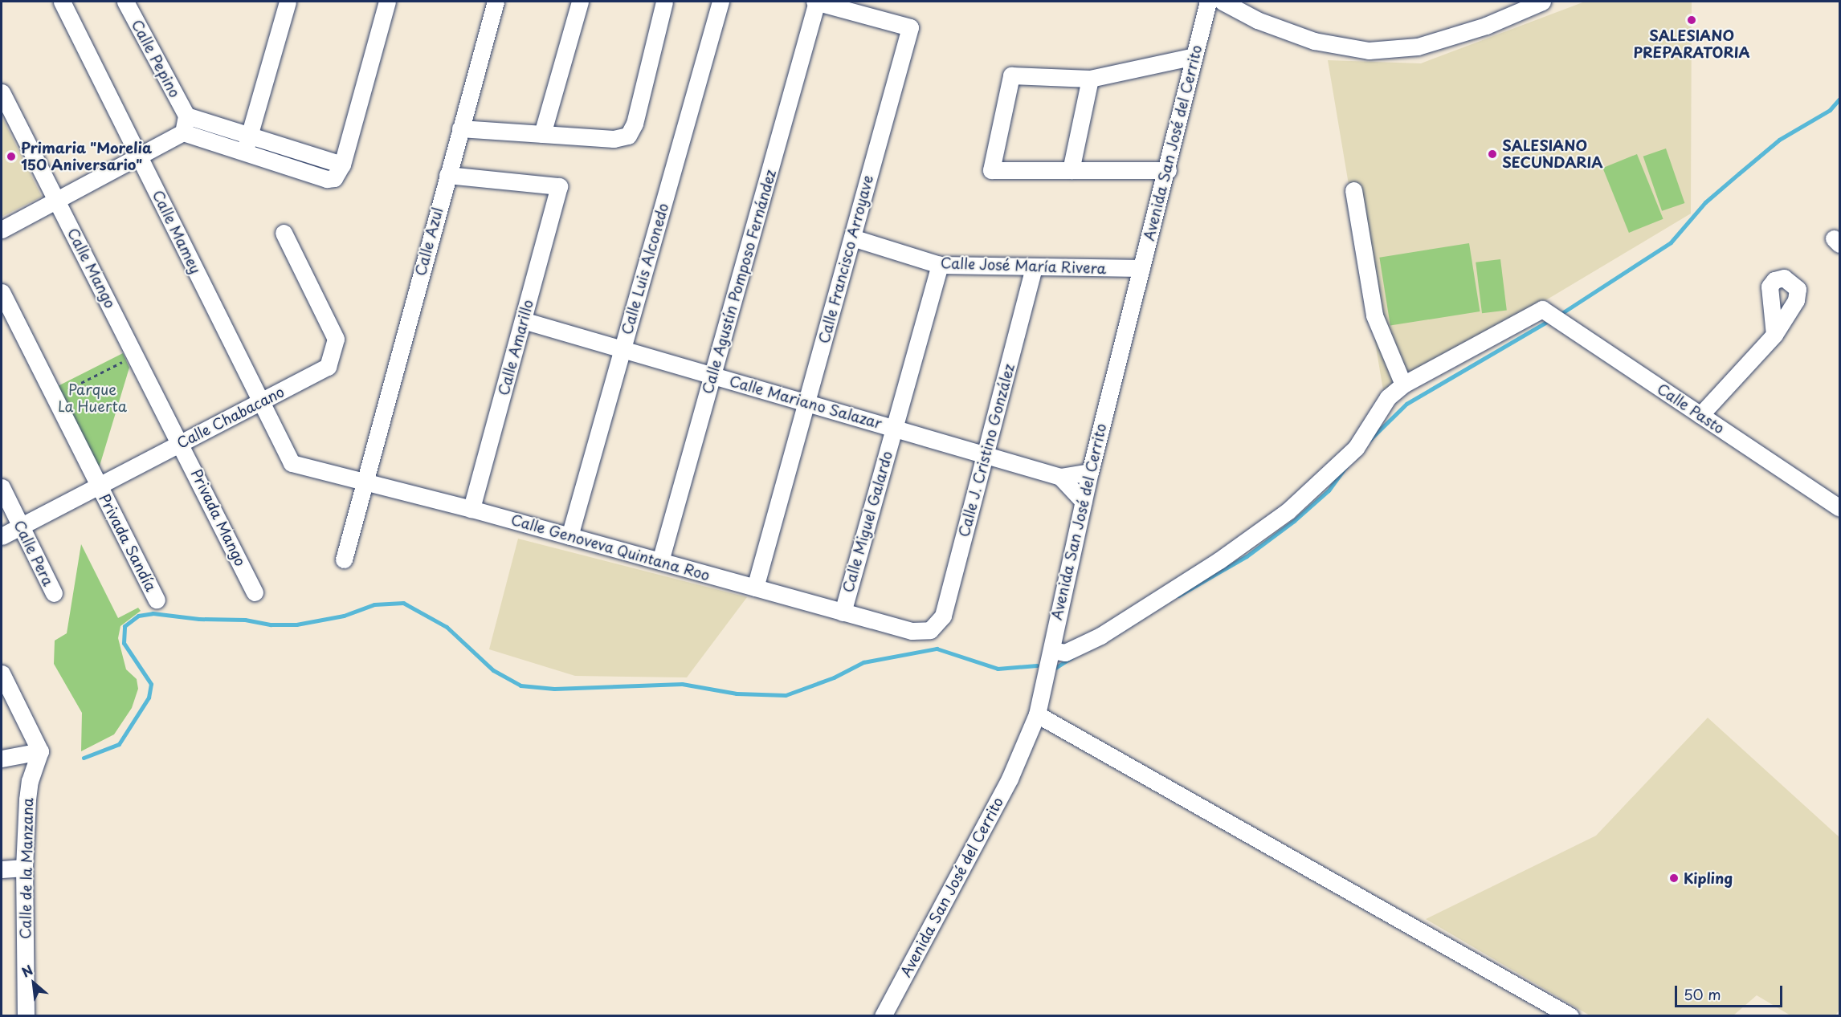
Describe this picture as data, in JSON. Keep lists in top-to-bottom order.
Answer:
{
  "streets": {
    "street": [
      "Calle Pepino",
      "Avenida San José del Cerrito",
      "Calle Mamey",
      "Calle Azul",
      "Calle Francisco Arroyave",
      "Calle José María Rivera",
      "Calle Mango",
      "Calle Luis Alconedo",
      "Calle Agustín Pomposo Fernández",
      "Calle Amarillo",
      "Calle Mariano Salazar",
      "Calle Pasto",
      "Calle Chabacano",
      "Calle J. Cristino González",
      "Privada Mango",
      "Calle Miguel Galardo",
      "Privada Sandía",
      "Calle Genoveva Quintana Roo",
      "Calle Pera",
      "Calle de la Manzana"
    ]
  },
  "crossings": [
    ["Avenida San José del Cerrito", "Calle José María Rivera"],
    ["Avenida San José del Cerrito", "Calle Mariano Salazar"],
    ["Calle Mamey", "Calle Chabacano"],
    ["Calle Mamey", "Calle Genoveva Quintana Roo"],
    ["Calle Azul", "Calle Amarillo"],
    ["Calle Azul", "Calle Genoveva Quintana Roo"],
    ["Calle Francisco Arroyave", "Calle José María Rivera"],
    ["Calle Francisco Arroyave", "Calle Agustín Pomposo Fernández"],
    ["Calle Francisco Arroyave", "Calle Mariano Salazar"],
    ["Calle Francisco Arroyave", "Calle Genoveva Quintana Roo"],
    ["Calle José María Rivera", "Calle J. Cristino González"],
    ["Calle José María Rivera", "Calle Miguel Galardo"],
    ["Calle Mango", "Calle Chabacano"],
    ["Calle Mango", "Privada Mango"],
    ["Calle Luis Alconedo", "Calle Mariano Salazar"],
    ["Calle Luis Alconedo", "Calle Genoveva Quintana Roo"],
    ["Calle Agustín Pomposo Fernández", "Calle Mariano Salazar"],
    ["Calle Agustín Pomposo Fernández", "Calle Genoveva Quintana Roo"],
    ["Calle Amarillo", "Calle Mariano Salazar"],
    ["Calle Amarillo", "Calle Genoveva Quintana Roo"],
    ["Calle Mariano Salazar", "Calle J. Cristino González"],
    ["Calle Mariano Salazar", "Calle Miguel Galardo"],
    ["Calle Chabacano", "Privada Mango"],
    ["Calle Chabacano", "Privada Sandía"],
    ["Calle Chabacano", "Calle Pera"],
    ["Calle J. Cristino González", "Calle Genoveva Quintana Roo"],
    ["Calle Miguel Galardo", "Calle Genoveva Quintana Roo"]
  ],
  "parks": ["Parque La Huerta"],
  "places": [
    "SALESIANO PREPARATORIA",
    "SALESIANO SECUNDARIA",
    "Primaria \"Morelia 150 Aniversario\"",
    "Kipling"
  ],
  "scale_bar": "50 m",
  "north": "top left"
}
